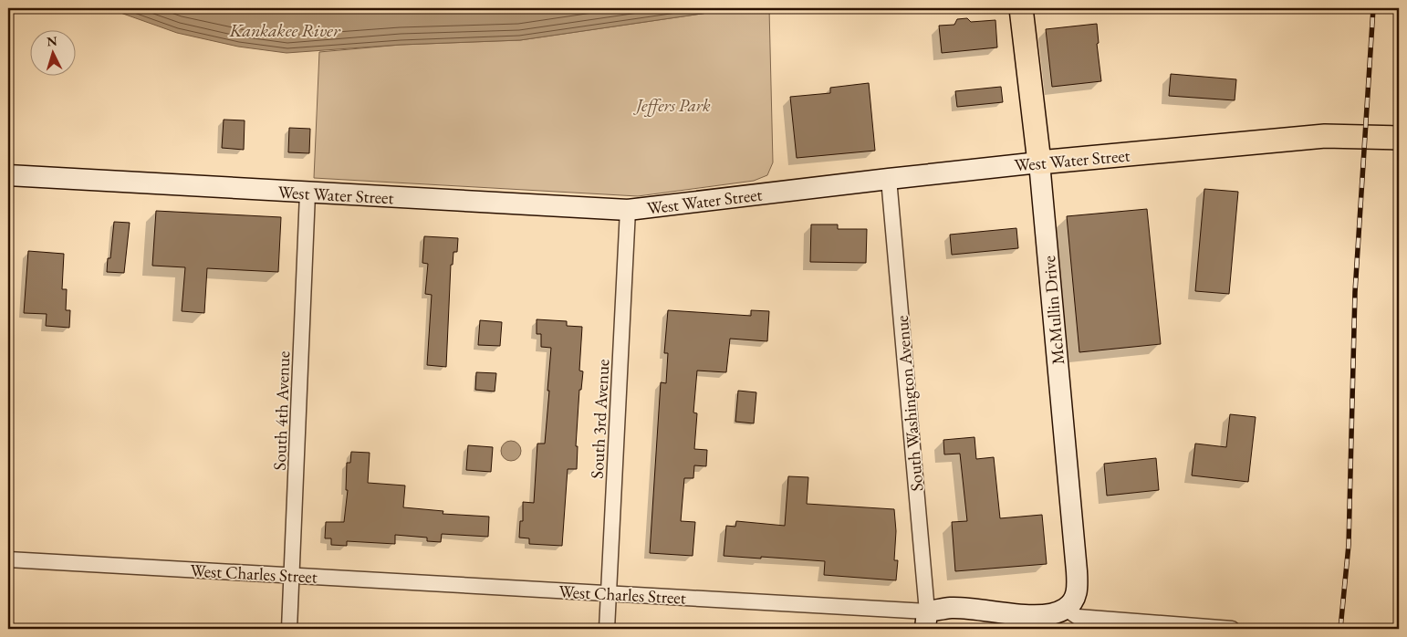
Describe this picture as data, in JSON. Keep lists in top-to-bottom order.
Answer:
{
  "streets": {
    "main road": ["West Water Street", "McMullin Drive", "West Charles Street"],
    "street": ["South Washington Avenue", "South 4th Avenue", "South 3rd Avenue"]
  },
  "crossings": [
    ["West Water Street", "McMullin Drive"],
    ["West Water Street", "South Washington Avenue"],
    ["West Water Street", "South 4th Avenue"],
    ["West Water Street", "South 3rd Avenue"],
    ["McMullin Drive", "West Charles Street"],
    ["South Washington Avenue", "West Charles Street"],
    ["South 4th Avenue", "West Charles Street"],
    ["South 3rd Avenue", "West Charles Street"]
  ],
  "water": ["Kankakee River"],
  "parks": ["Jeffers Park"],
  "north": "top"
}
